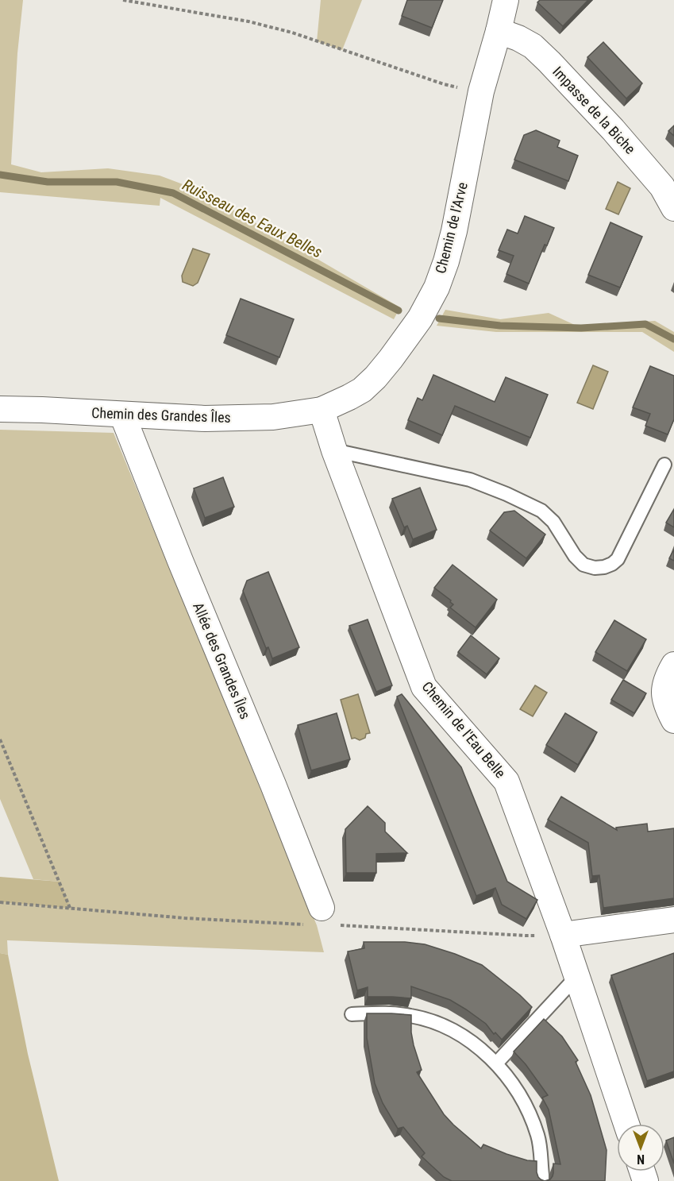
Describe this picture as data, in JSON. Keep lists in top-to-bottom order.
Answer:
{
  "streets": {
    "street": [
      "Impasse de la Biche",
      "Chemin de l'Arve",
      "Chemin des Grandes Îles",
      "Allée des Grandes Îles",
      "Chemin de l'Eau Belle"
    ]
  },
  "crossings": [
    ["Impasse de la Biche", "Chemin de l'Arve"],
    ["Chemin de l'Arve", "Chemin des Grandes Îles"],
    ["Chemin de l'Arve", "Chemin de l'Eau Belle"],
    ["Chemin des Grandes Îles", "Allée des Grandes Îles"],
    ["Chemin des Grandes Îles", "Chemin de l'Eau Belle"]
  ],
  "water": ["Ruisseau des Eaux Belles"],
  "north": "bottom"
}
